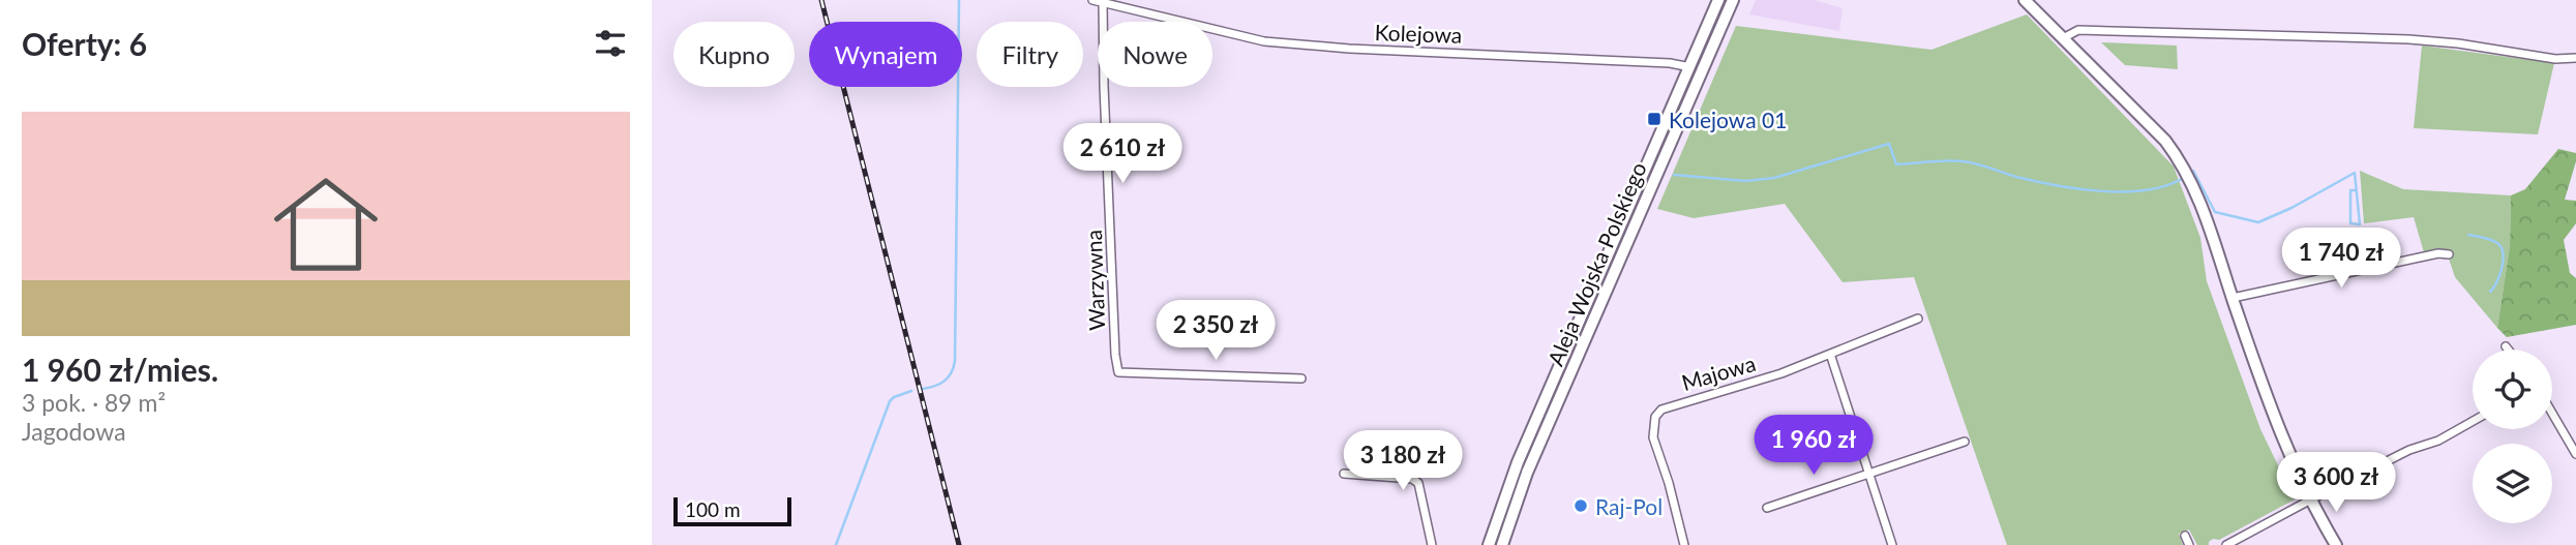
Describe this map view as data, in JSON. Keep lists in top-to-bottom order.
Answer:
{
  "streets": {
    "main road": ["Aleja Wojska Polskiego"],
    "street": ["Kolejowa", "Warzywna", "Majowa"]
  },
  "crossings": [
    ["Kolejowa", "Aleja Wojska Polskiego"],
    ["Kolejowa", "Warzywna"]
  ],
  "places": {
    "transit": ["Kolejowa 01"],
    "other": ["Raj-Pol"]
  },
  "scale_bar": "100 m",
  "page": {
    "heading": "Oferty: 6",
    "chip": [
      "Kupno",
      "Wynajem",
      "Filtry",
      "Nowe"
    ],
    "list": [
      {
        "name": "1 960 zł/mies.",
        "note": "3 pok. · 89 m² · Jagodowa"
      }
    ],
    "price": [
      "2 610 zł",
      "1 740 zł",
      "2 350 zł",
      "1 960 zł",
      "3 180 zł",
      "3 600 zł"
    ],
    "scale": "100 m"
  }
}
